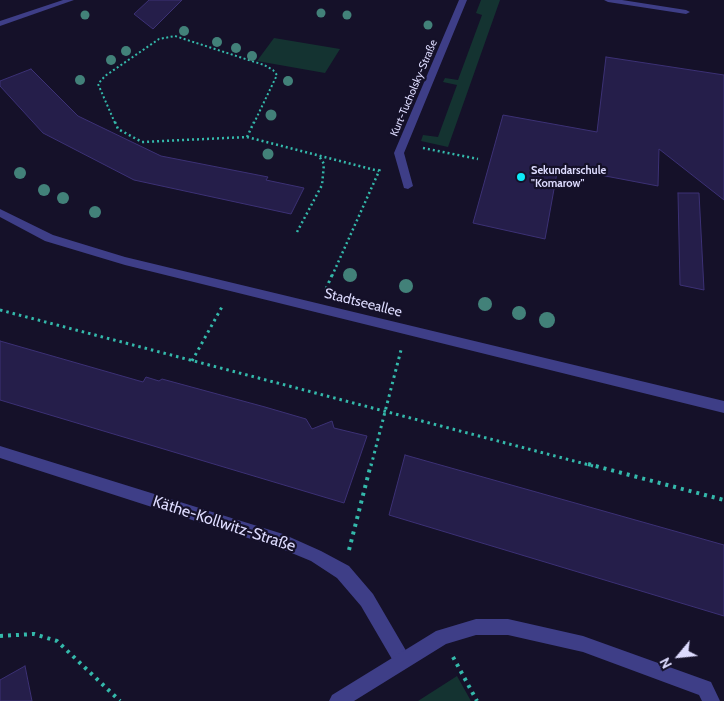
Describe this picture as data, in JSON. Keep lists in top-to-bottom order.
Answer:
{
  "streets": {
    "street": ["Kurt-Tucholsky-Straße", "Stadtseeallee", "Käthe-Kollwitz-Straße"]
  },
  "places": ["Sekundarschule \"Komarow\""],
  "north": "bottom left"
}
